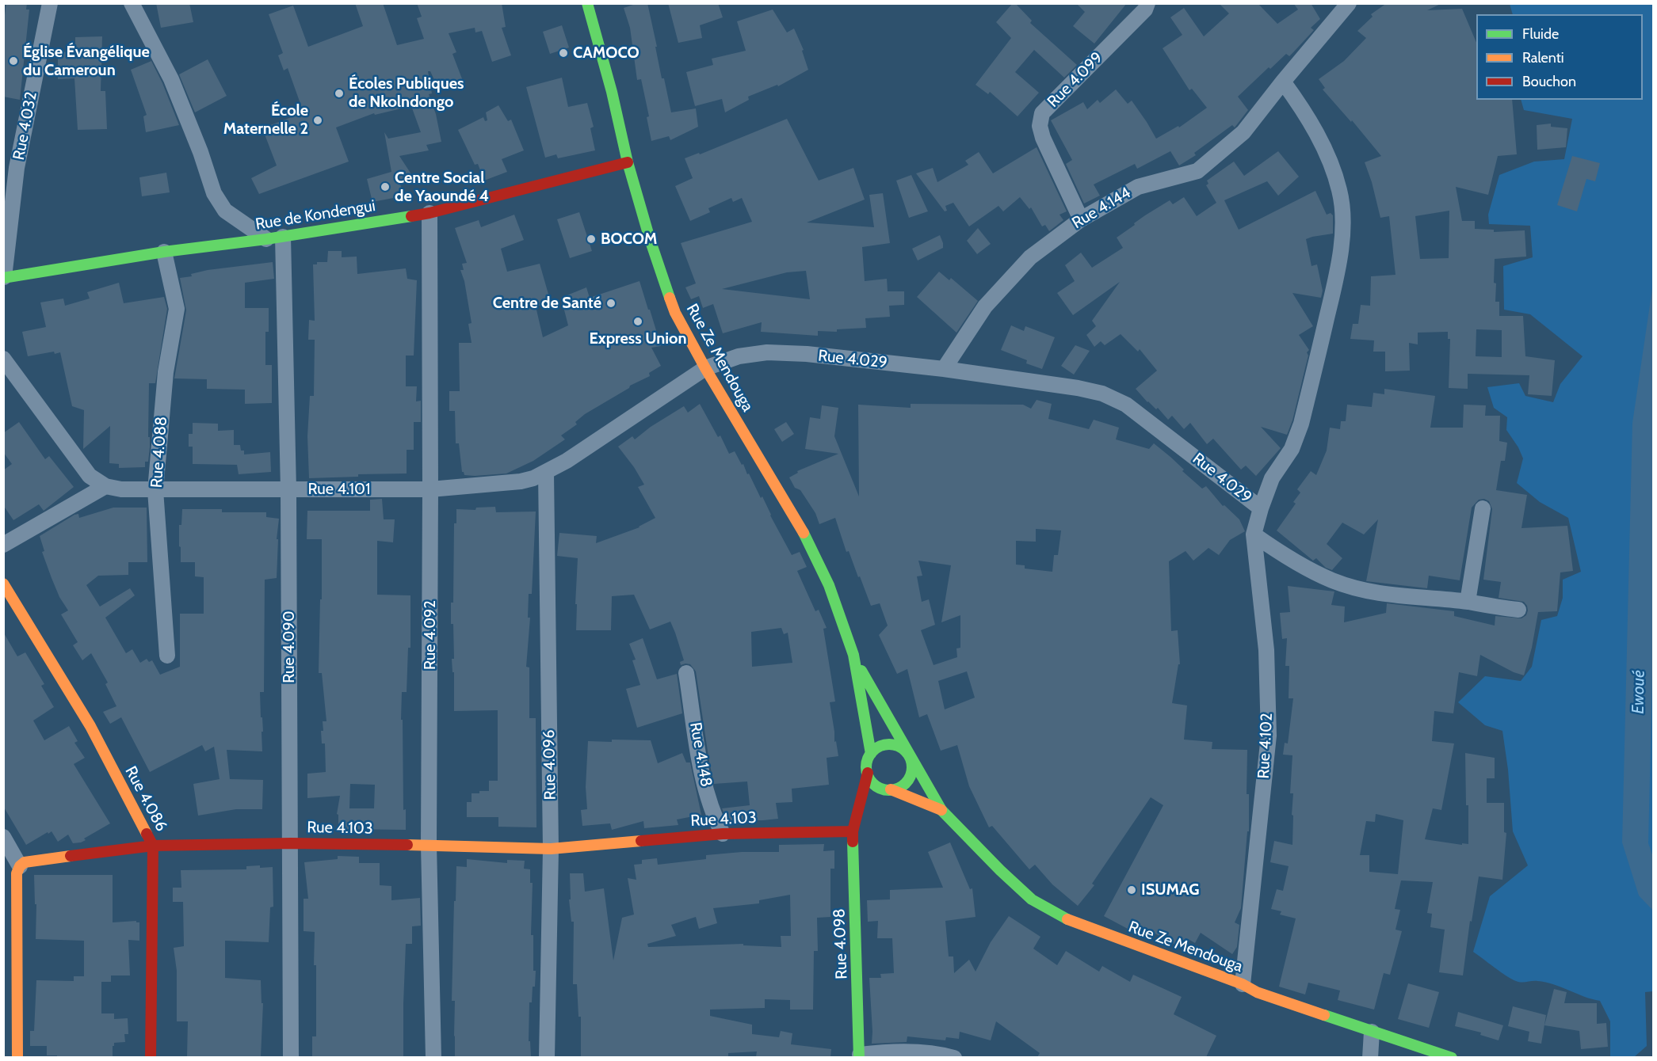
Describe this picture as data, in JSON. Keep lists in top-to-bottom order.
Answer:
{
  "streets": {
    "main road": [
      "Rue de Kondengui",
      "Rue Ze Mendouga",
      "Rue 4.086",
      "Rue 4.103",
      "Rue 4.098"
    ],
    "street": [
      "Rue 4.099",
      "Rue 4.032",
      "Rue 4.144",
      "Rue 4.029",
      "Rue 4.088",
      "Rue 4.101",
      "Rue 4.092",
      "Rue 4.090",
      "Rue 4.102",
      "Rue 4.148",
      "Rue 4.096"
    ]
  },
  "crossings": [
    ["Rue 4.099", "Rue 4.144"],
    ["Rue 4.032", "Rue de Kondengui"],
    ["Rue 4.144", "Rue 4.029"],
    ["Rue de Kondengui", "Rue Ze Mendouga"],
    ["Rue de Kondengui", "Rue 4.088"],
    ["Rue de Kondengui", "Rue 4.092"],
    ["Rue de Kondengui", "Rue 4.090"],
    ["Rue Ze Mendouga", "Rue 4.029"],
    ["Rue Ze Mendouga", "Rue 4.101"],
    ["Rue Ze Mendouga", "Rue 4.102"],
    ["Rue Ze Mendouga", "Rue 4.098"],
    ["Rue 4.029", "Rue 4.101"],
    ["Rue 4.029", "Rue 4.102"],
    ["Rue 4.088", "Rue 4.101"],
    ["Rue 4.101", "Rue 4.092"],
    ["Rue 4.101", "Rue 4.090"],
    ["Rue 4.101", "Rue 4.096"],
    ["Rue 4.092", "Rue 4.103"],
    ["Rue 4.090", "Rue 4.103"],
    ["Rue 4.148", "Rue 4.103"],
    ["Rue 4.096", "Rue 4.103"],
    ["Rue 4.086", "Rue 4.103"],
    ["Rue 4.103", "Rue 4.098"]
  ],
  "water": ["Ewoué"],
  "places": [
    "CAMOCO",
    "Église Évangélique du Cameroun",
    "Écoles Publiques de Nkolndongo",
    "École Maternelle 2",
    "Centre Social de Yaoundé 4",
    "BOCOM",
    "Centre de Santé",
    "Express Union",
    "ISUMAG"
  ],
  "legend": ["Fluide", "Ralenti", "Bouchon"]
}
